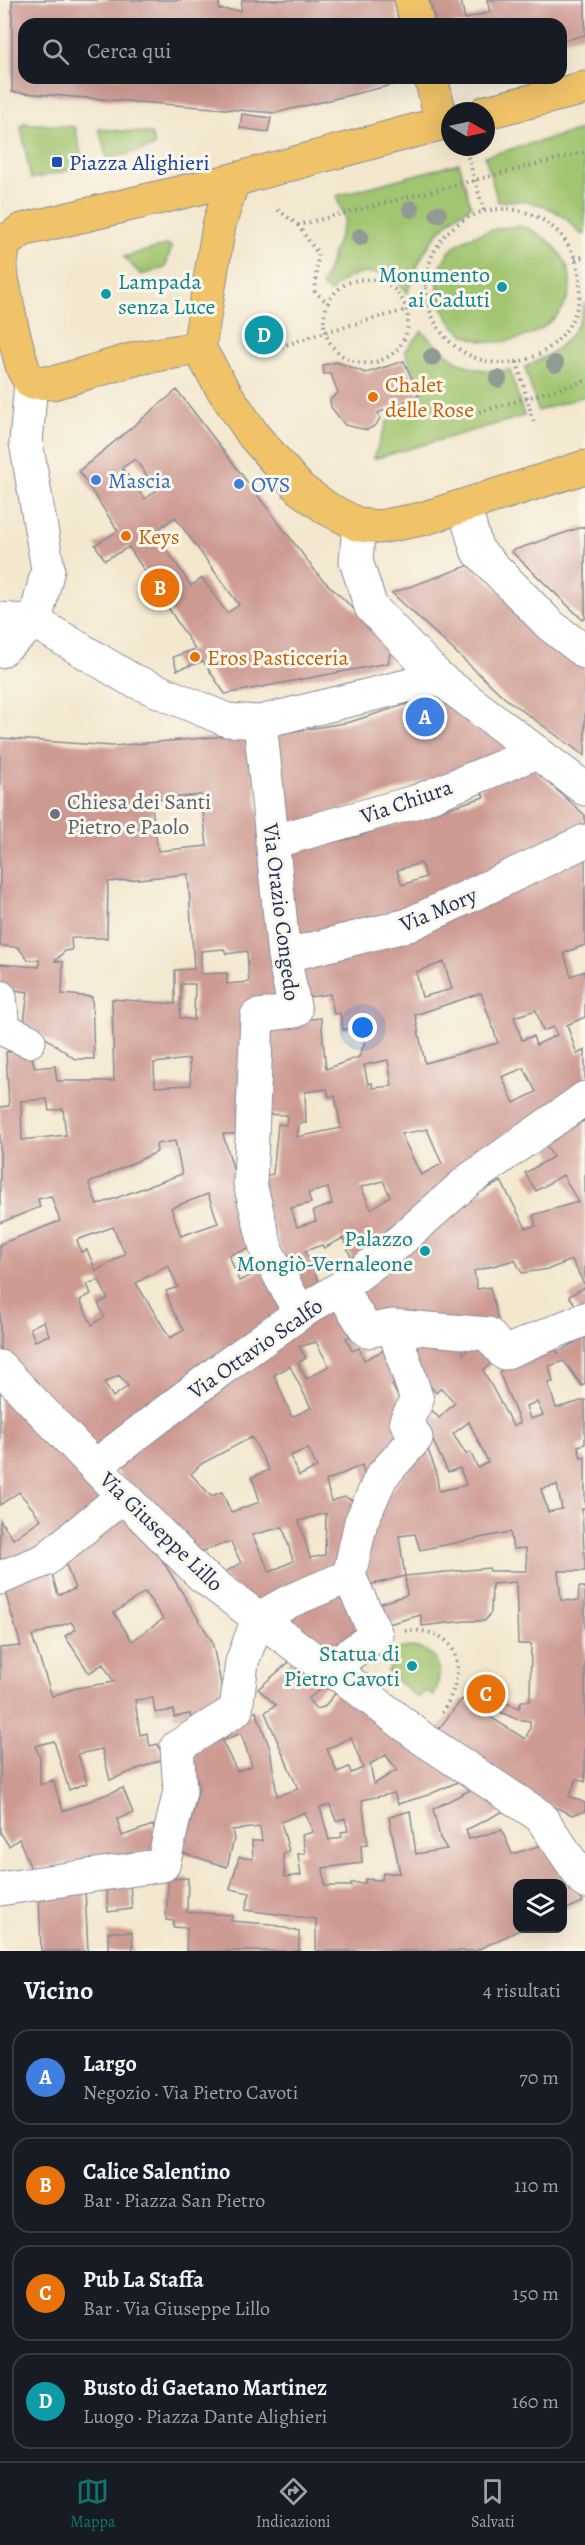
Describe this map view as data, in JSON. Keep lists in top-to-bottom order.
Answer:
{
  "streets": {
    "street": [
      "Via Chiura",
      "Via Mory",
      "Via Orazio Congedo",
      "Via Ottavio Scalfo",
      "Via Giuseppe Lillo"
    ]
  },
  "crossings": [
    ["Via Chiura", "Via Orazio Congedo"],
    ["Via Mory", "Via Orazio Congedo"],
    ["Via Orazio Congedo", "Via Ottavio Scalfo"],
    ["Via Ottavio Scalfo", "Via Giuseppe Lillo"]
  ],
  "places": {
    "transit": ["Piazza Alighieri"],
    "other": [
      "Monumento ai Caduti",
      "Lampada senza Luce",
      "Chalet delle Rose",
      "Mascia",
      "OVS",
      "Keys",
      "Eros Pasticceria",
      "Chiesa dei Santi Pietro e Paolo",
      "Palazzo Mongiò-Vernaleone",
      "Statua di Pietro Cavoti"
    ]
  },
  "north": "right",
  "page": {
    "search": "Cerca qui",
    "pins": [
      "D",
      "B",
      "A",
      "C"
    ],
    "heading": ["Vicino", "4 risultati"],
    "list": [
      {
        "mark": "A",
        "name": "Largo",
        "note": "Negozio · Via Pietro Cavoti",
        "value": "70 m"
      },
      {
        "mark": "B",
        "name": "Calice Salentino",
        "note": "Bar · Piazza San Pietro",
        "value": "110 m"
      },
      {
        "mark": "C",
        "name": "Pub La Staffa",
        "note": "Bar · Via Giuseppe Lillo",
        "value": "150 m"
      },
      {
        "mark": "D",
        "name": "Busto di Gaetano Martinez",
        "note": "Luogo · Piazza Dante Alighieri",
        "value": "160 m"
      }
    ],
    "nav": ["Mappa", "Indicazioni", "Salvati"]
  }
}
